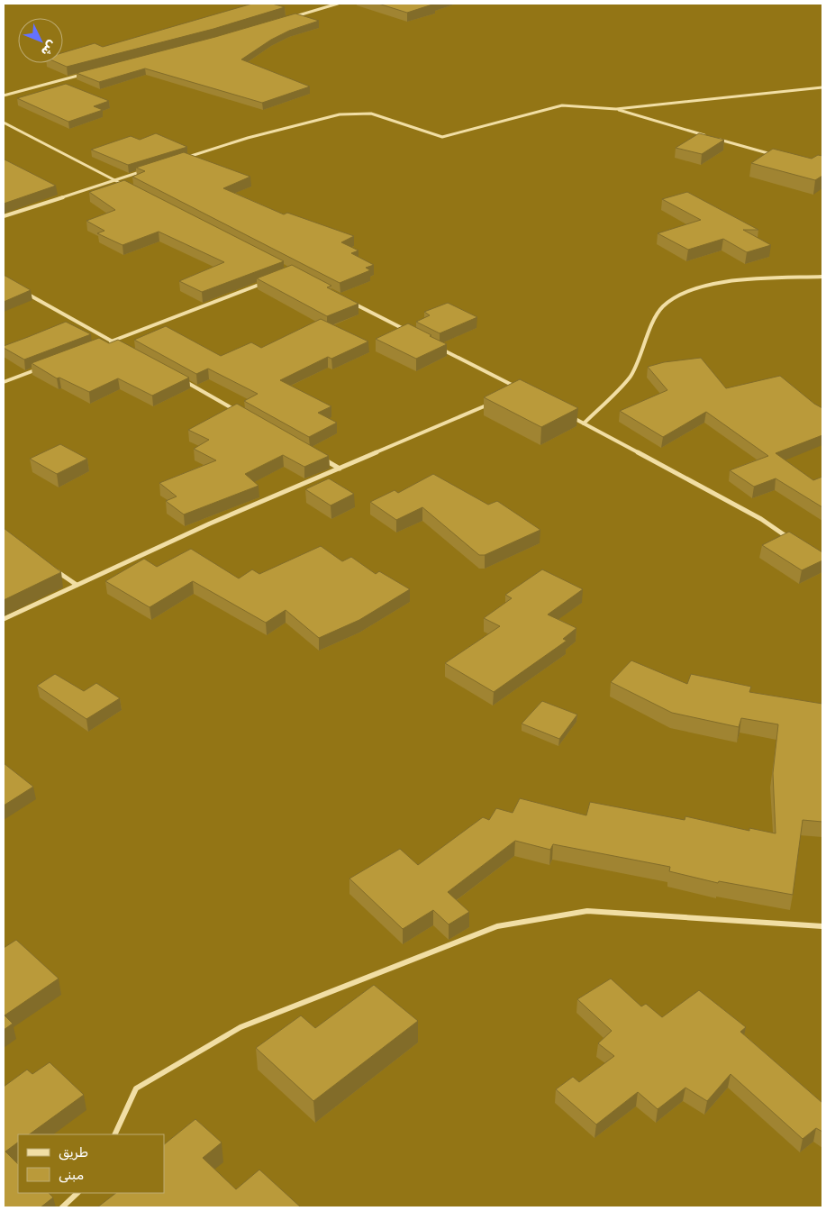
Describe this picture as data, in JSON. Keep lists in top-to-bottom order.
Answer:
{
  "legend": ["طريق", "مبنى"],
  "north": "bottom right"
}
